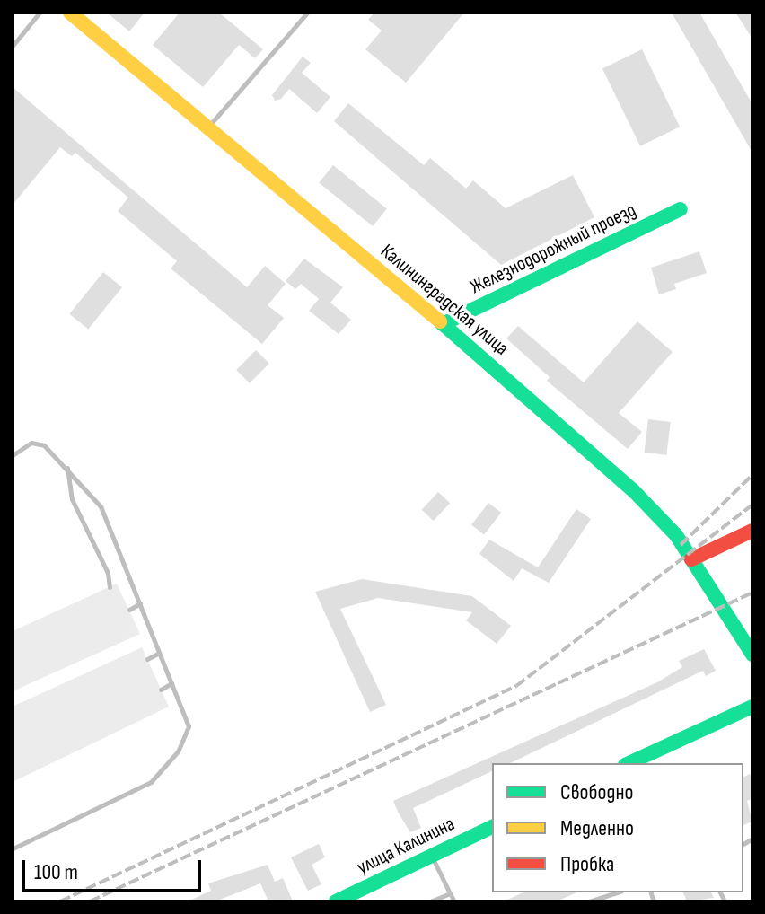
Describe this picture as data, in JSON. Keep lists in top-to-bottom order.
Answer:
{
  "streets": {
    "street": ["Железнодорожный проезд", "Калининградская улица", "улица Калинина"]
  },
  "crossings": [
    ["Железнодорожный проезд", "Калининградская улица"]
  ],
  "legend": ["Свободно", "Медленно", "Пробка"],
  "scale_bar": "100 m"
}
